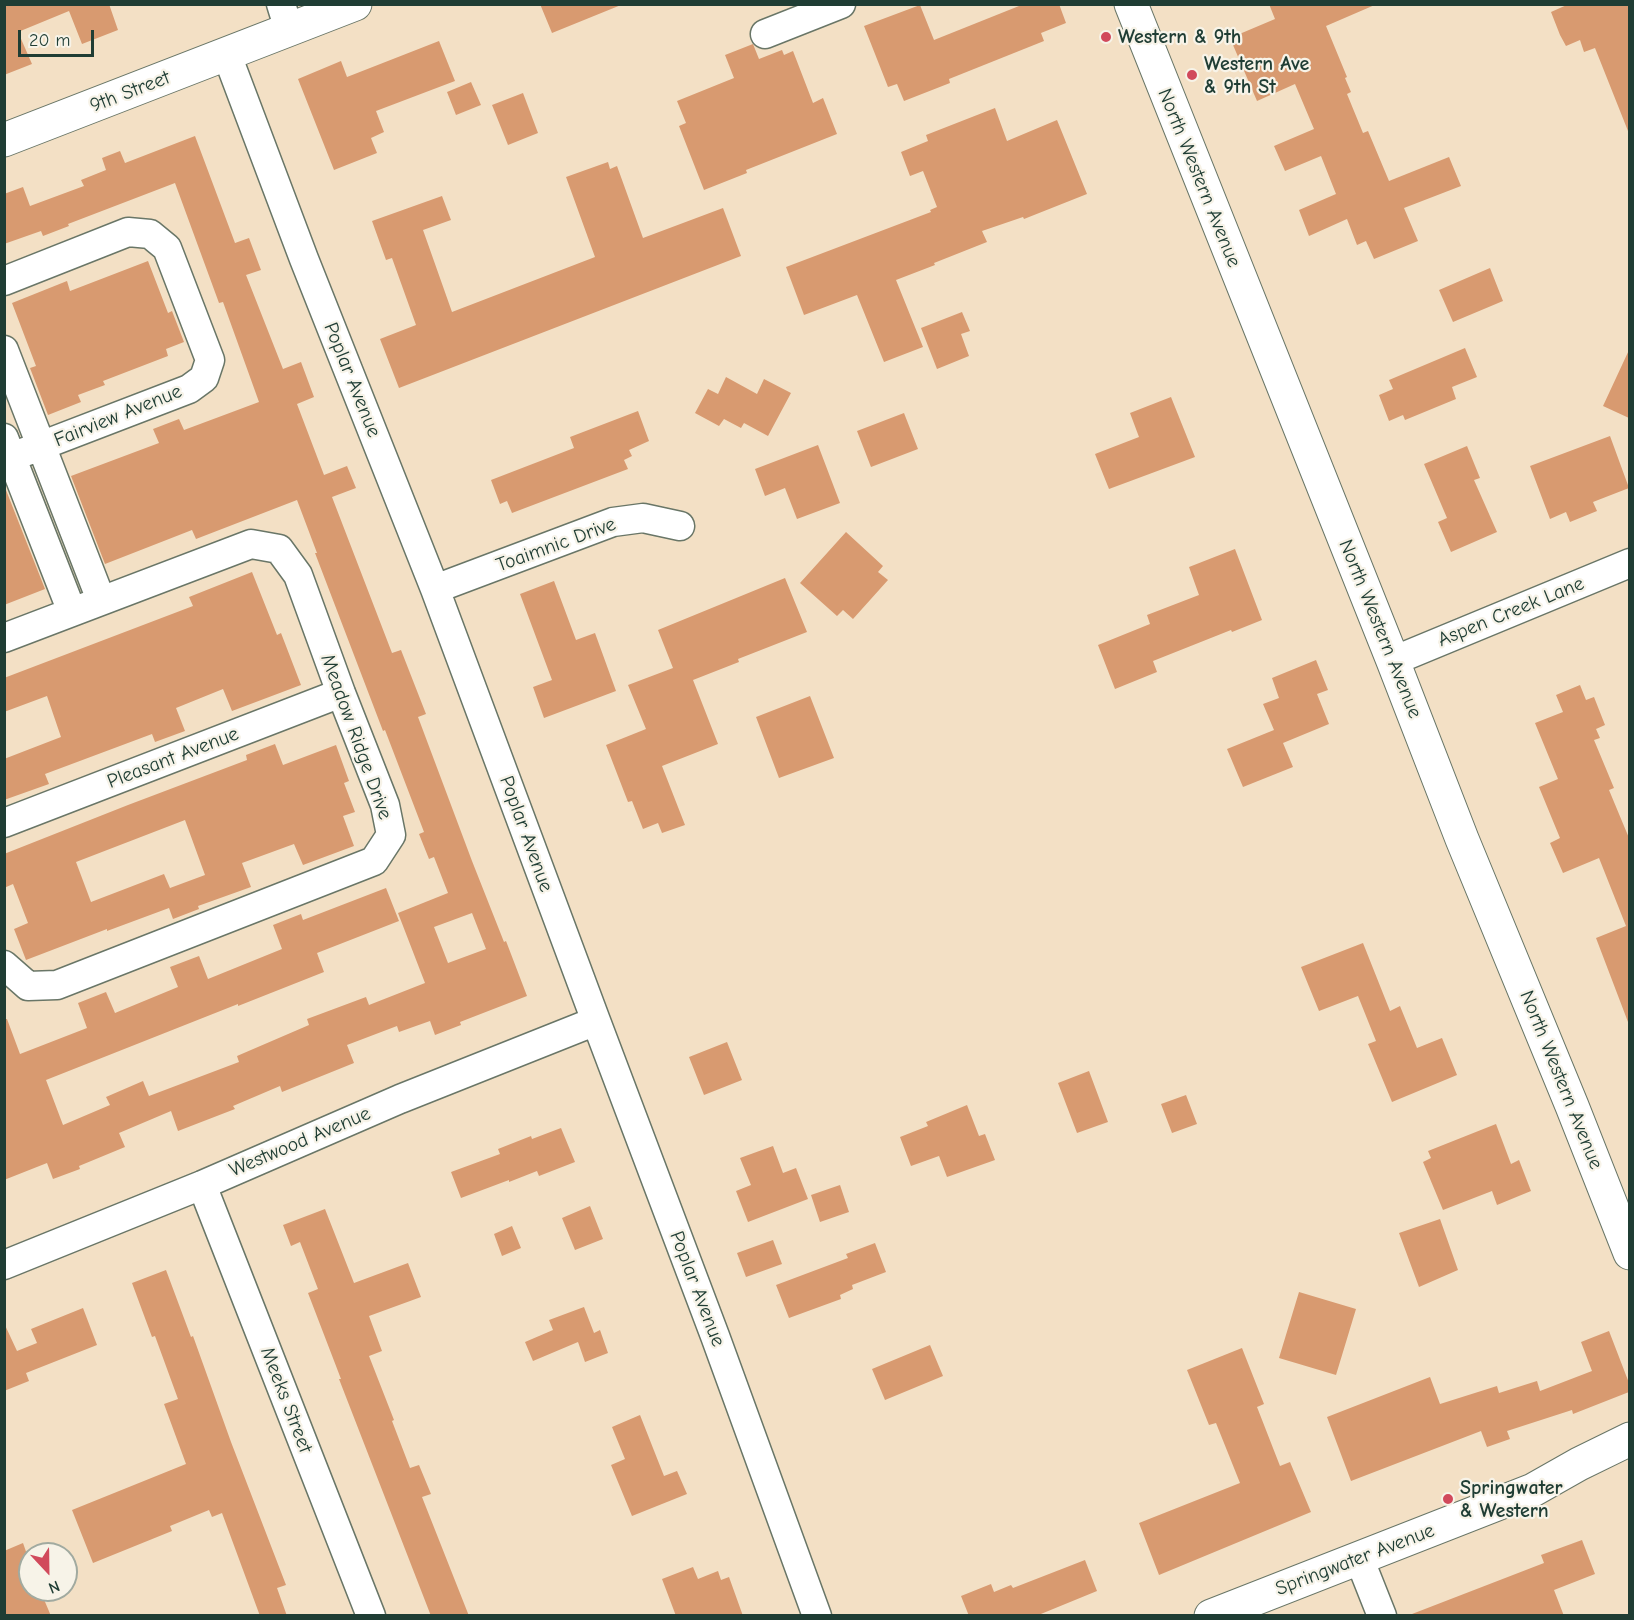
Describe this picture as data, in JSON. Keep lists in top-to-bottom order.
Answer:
{
  "streets": {
    "main road": ["9th Street", "North Western Avenue", "Springwater Avenue"],
    "street": [
      "Poplar Avenue",
      "Fairview Avenue",
      "Toaimnic Drive",
      "Aspen Creek Lane",
      "Meadow Ridge Drive",
      "Pleasant Avenue",
      "Westwood Avenue",
      "Meeks Street"
    ]
  },
  "crossings": [
    ["9th Street", "Poplar Avenue"],
    ["North Western Avenue", "Aspen Creek Lane"],
    ["Poplar Avenue", "Toaimnic Drive"],
    ["Poplar Avenue", "Westwood Avenue"],
    ["Meadow Ridge Drive", "Pleasant Avenue"],
    ["Westwood Avenue", "Meeks Street"]
  ],
  "places": ["Western & 9th", "Western Ave & 9th St", "Springwater & Western"],
  "scale_bar": "20 m",
  "north": "bottom"
}
